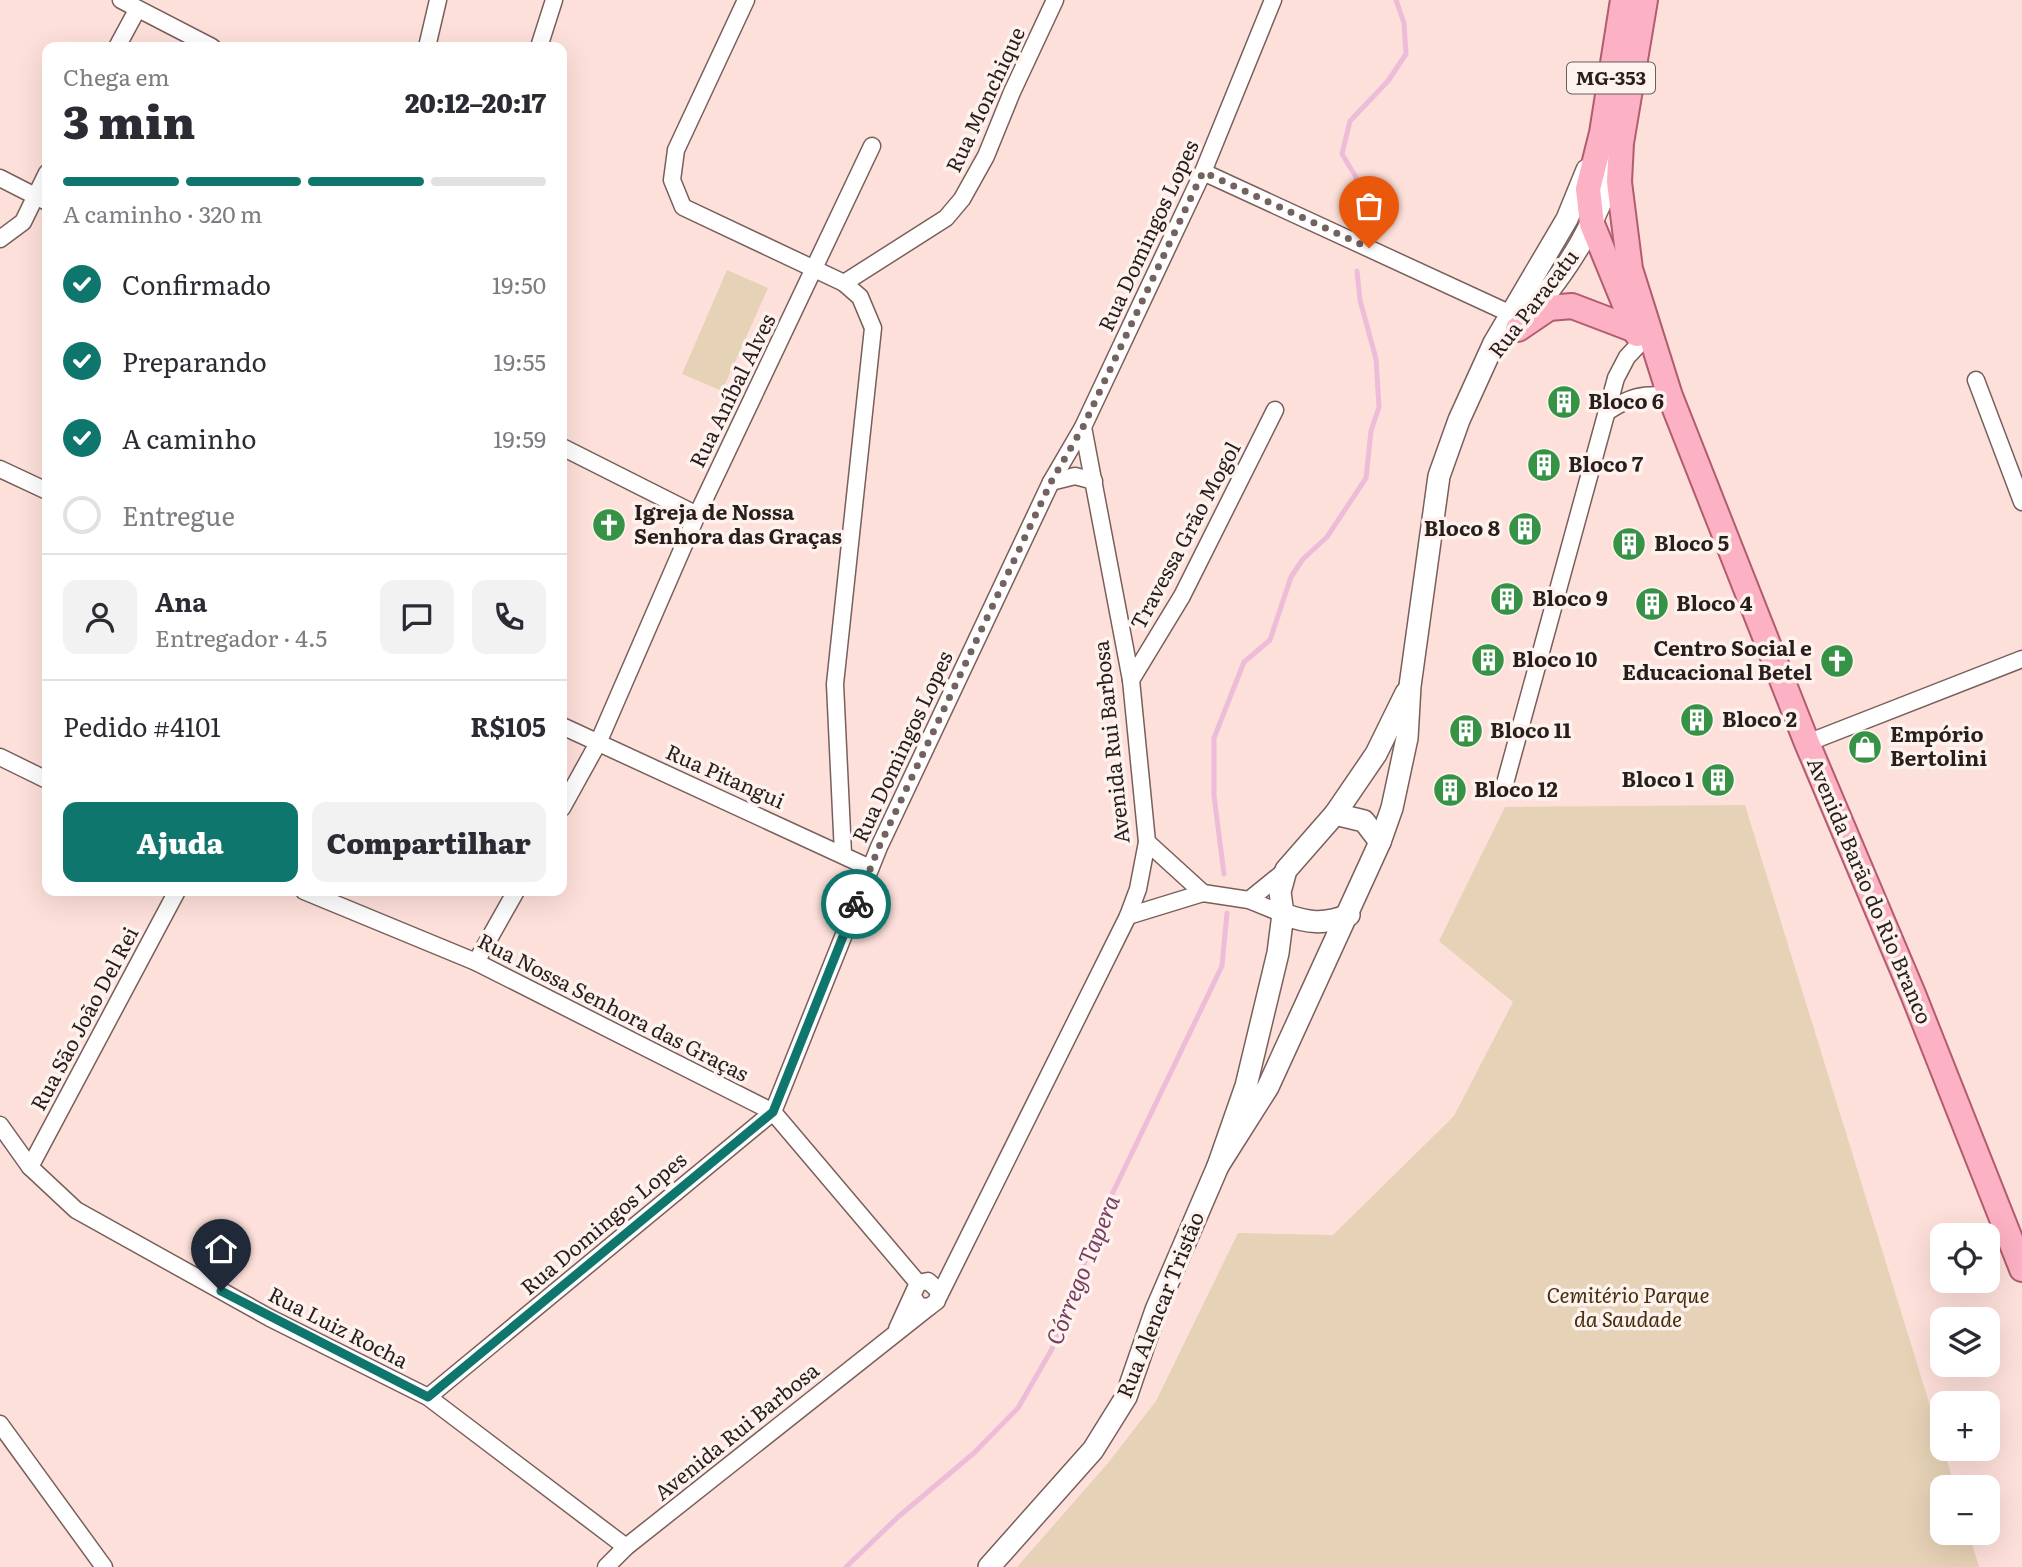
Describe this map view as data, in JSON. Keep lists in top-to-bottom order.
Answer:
{
  "streets": {
    "main road": [
      "MG-353",
      "Rua Paracatu",
      "Avenida Barão do Rio Branco",
      "Rua Alencar Tristão"
    ],
    "street": [
      "Rua Monchique",
      "Rua Domingos Lopes",
      "Rua Aníbal Alves",
      "Travessa Grão Mogol",
      "Avenida Rui Barbosa",
      "Rua Pitangui",
      "Rua Nossa Senhora das Graças",
      "Rua São João Del Rei",
      "Rua Luiz Rocha"
    ]
  },
  "crossings": [
    ["MG-353", "Rua Paracatu"],
    ["MG-353", "Avenida Barão do Rio Branco"],
    ["MG-353", "Rua Alencar Tristão"],
    ["Rua Domingos Lopes", "Avenida Rui Barbosa"],
    ["Rua Domingos Lopes", "Rua Pitangui"],
    ["Rua Domingos Lopes", "Rua Nossa Senhora das Graças"],
    ["Rua Domingos Lopes", "Rua Luiz Rocha"],
    ["Rua Paracatu", "Avenida Barão do Rio Branco"],
    ["Rua Paracatu", "Rua Alencar Tristão"],
    ["Rua Aníbal Alves", "Rua Pitangui"],
    ["Travessa Grão Mogol", "Avenida Rui Barbosa"],
    ["Avenida Rui Barbosa", "Rua Nossa Senhora das Graças"],
    ["Avenida Rui Barbosa", "Rua Luiz Rocha"],
    ["Rua São João Del Rei", "Rua Luiz Rocha"]
  ],
  "water": ["Córrego Tapera"],
  "parks": ["Cemitério Parque da Saudade"],
  "places": {
    "building": [
      "Bloco 6",
      "Bloco 7",
      "Bloco 8",
      "Bloco 5",
      "Bloco 9",
      "Bloco 4",
      "Bloco 10",
      "Bloco 2",
      "Bloco 11",
      "Bloco 1",
      "Bloco 12"
    ],
    "church": ["Igreja de Nossa Senhora das Graças", "Centro Social e Educacional Betel"],
    "shop": ["Empório Bertolini"]
  },
  "page": {
    "heading": ["3 min", "Chega em", "20:12–20:17"],
    "panel": [
      "Ana",
      "Entregador · 4.5",
      "Pedido #4101",
      "R$105"
    ],
    "bar": "A caminho · 320 m",
    "list": [
      ["Confirmado", "19:50"],
      ["Preparando", "19:55"],
      ["A caminho", "19:59"],
      "Entregue"
    ],
    "buttons": ["Ajuda", "Compartilhar"],
    "map_buttons": ["+", "−"]
  }
}
